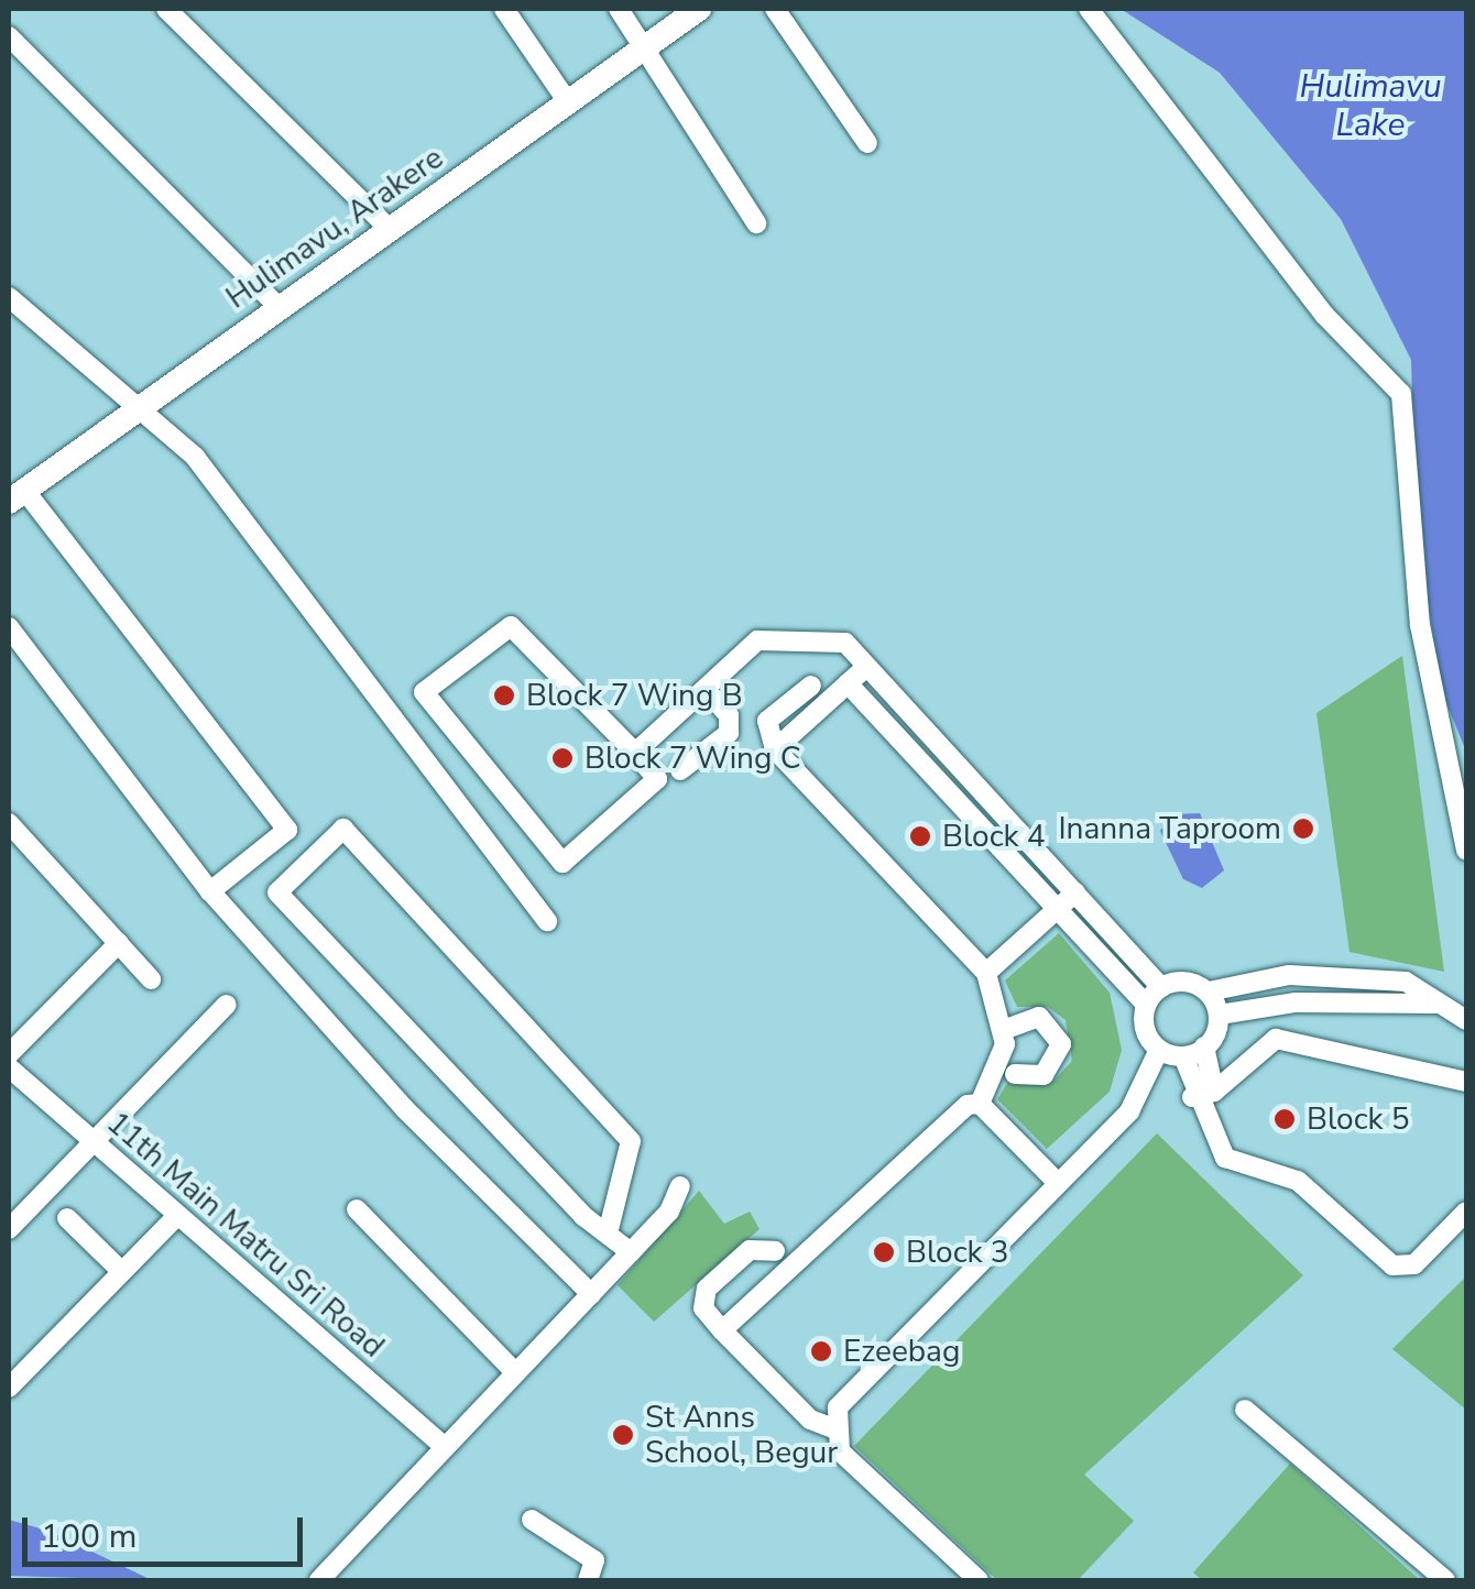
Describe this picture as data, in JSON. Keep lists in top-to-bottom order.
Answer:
{
  "streets": {
    "street": ["Hulimavu, Arakere", "11th Main Matru Sri Road"]
  },
  "water": ["Hulimavu Lake"],
  "places": [
    "Block 7 Wing B",
    "Block 7 Wing C",
    "Inanna Taproom",
    "Block 4",
    "Block 5",
    "Block 3",
    "Ezeebag",
    "St Anns School, Begur"
  ],
  "scale_bar": "100 m"
}
